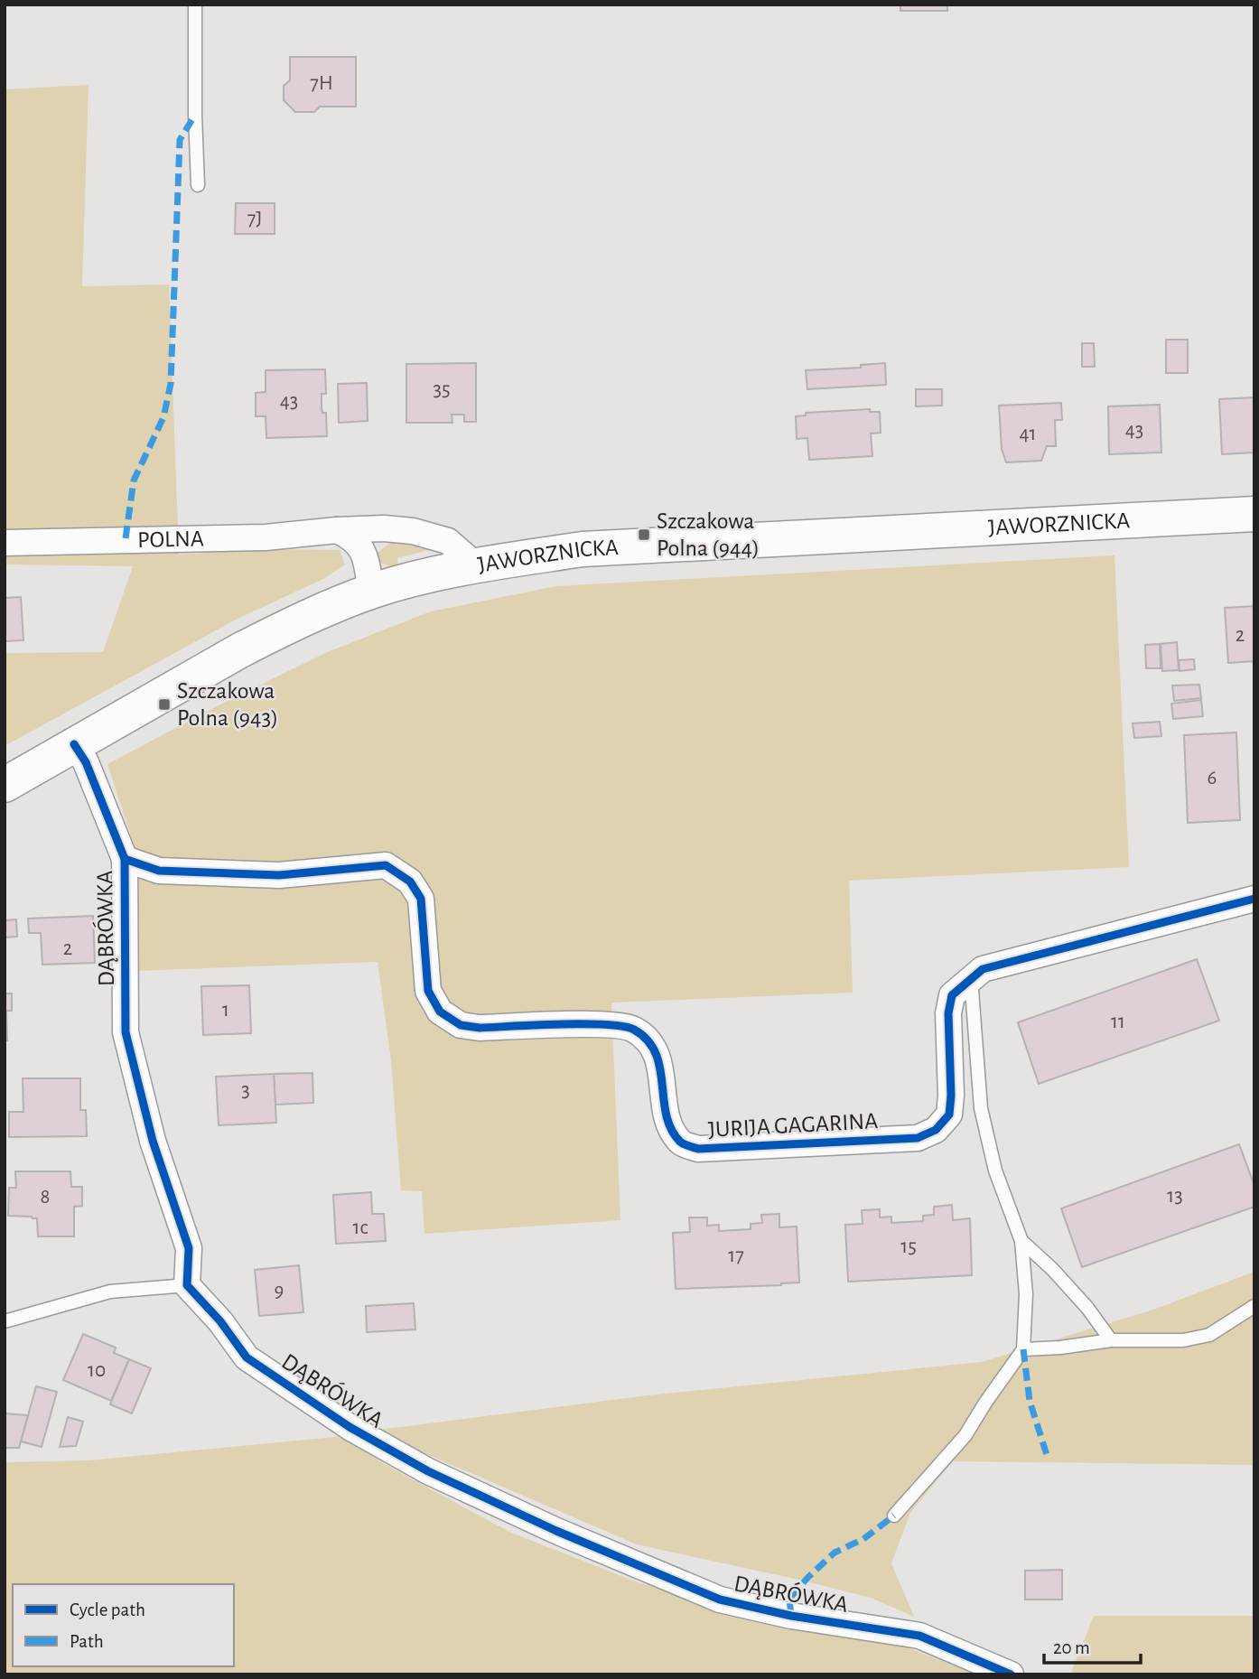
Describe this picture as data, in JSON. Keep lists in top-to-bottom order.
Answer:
{
  "streets": {
    "street": [
      "JAWORZNICKA",
      "POLNA",
      "DĄBRÓWKA",
      "JURIJA GAGARINA"
    ]
  },
  "crossings": [
    ["JAWORZNICKA", "POLNA"],
    ["JAWORZNICKA", "DĄBRÓWKA"],
    ["DĄBRÓWKA", "JURIJA GAGARINA"]
  ],
  "places": {
    "transit": ["Szczakowa Polna (944)", "Szczakowa Polna (943)"]
  },
  "house_numbers": [
    "7H",
    "7J",
    "35",
    "43",
    "43",
    "41",
    "2",
    "6",
    "2",
    "1",
    "11",
    "3",
    "13",
    "8",
    "1c",
    "15",
    "17",
    "9",
    "10"
  ],
  "legend": ["Cycle path", "Path"],
  "scale_bar": "20 m"
}
